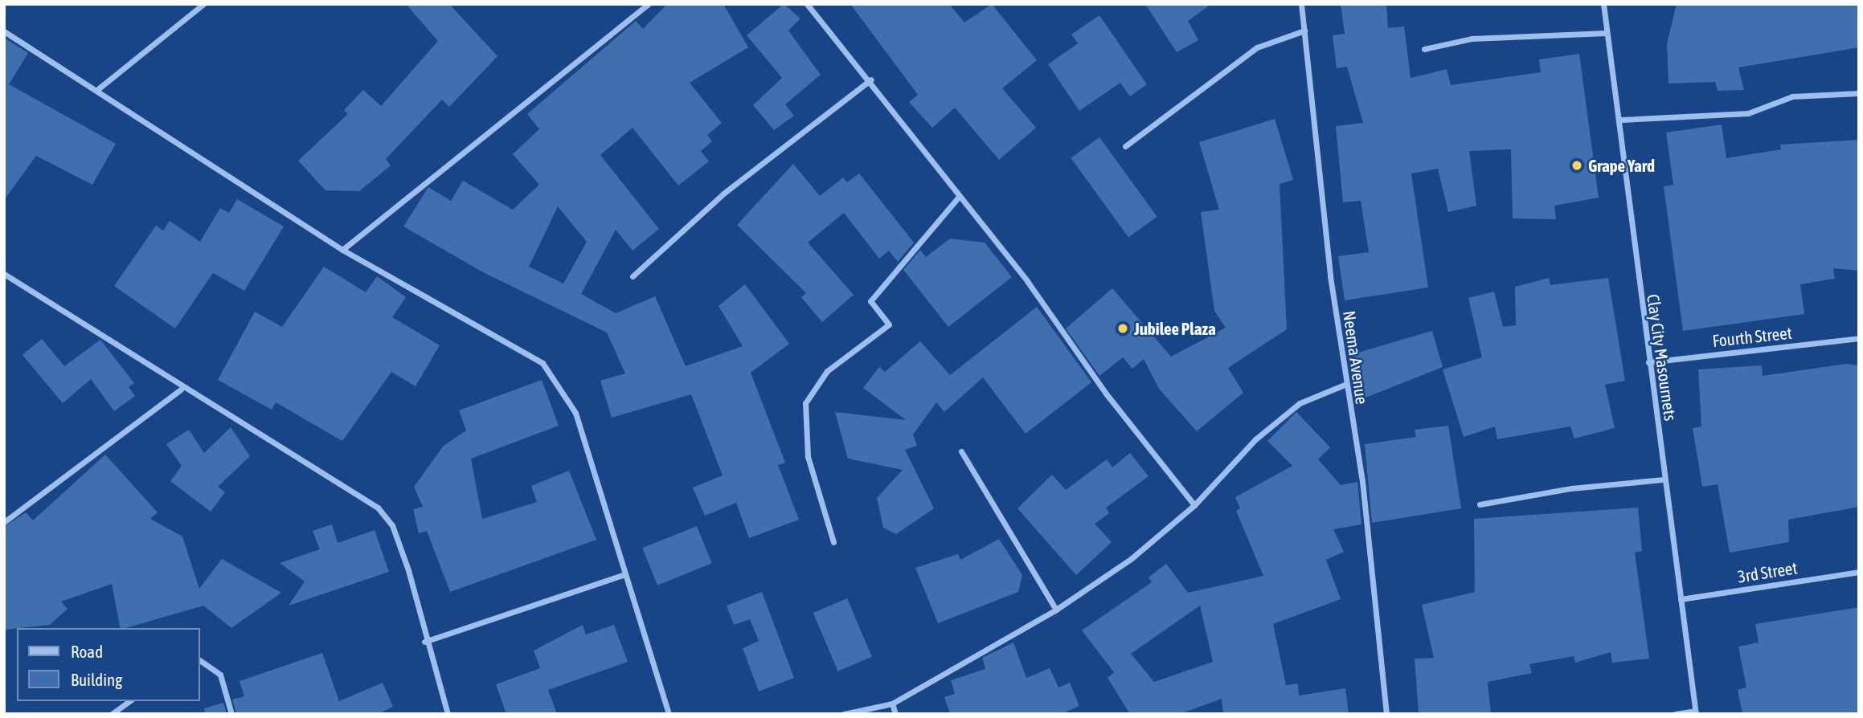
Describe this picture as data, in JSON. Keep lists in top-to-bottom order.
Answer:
{
  "streets": {
    "street": [
      "Fourth Street",
      "Neema Avenue",
      "Clay City Masournets",
      "3rd Street"
    ]
  },
  "crossings": [
    ["Fourth Street", "Clay City Masournets"],
    ["Clay City Masournets", "3rd Street"]
  ],
  "places": ["Grape Yard", "Jubilee Plaza"],
  "legend": ["Road", "Building"]
}
